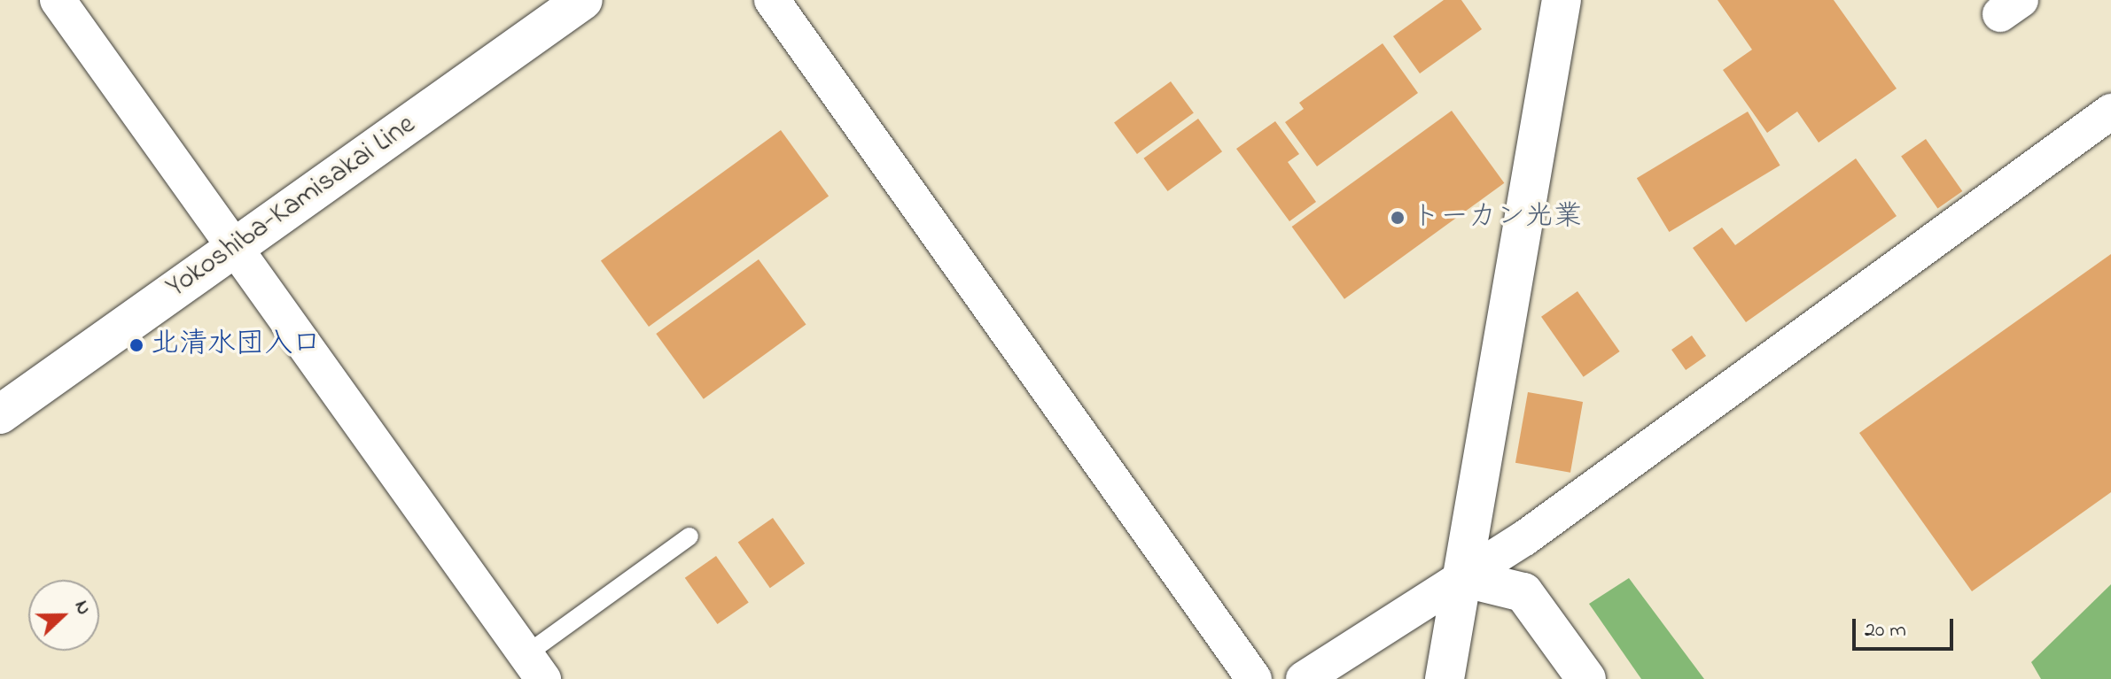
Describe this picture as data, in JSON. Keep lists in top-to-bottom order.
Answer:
{
  "streets": {
    "street": ["Yokoshiba-Kamisakai Line"]
  },
  "places": ["トーカン光業", "北清水団入口"],
  "scale_bar": "20 m",
  "north": "right"
}
